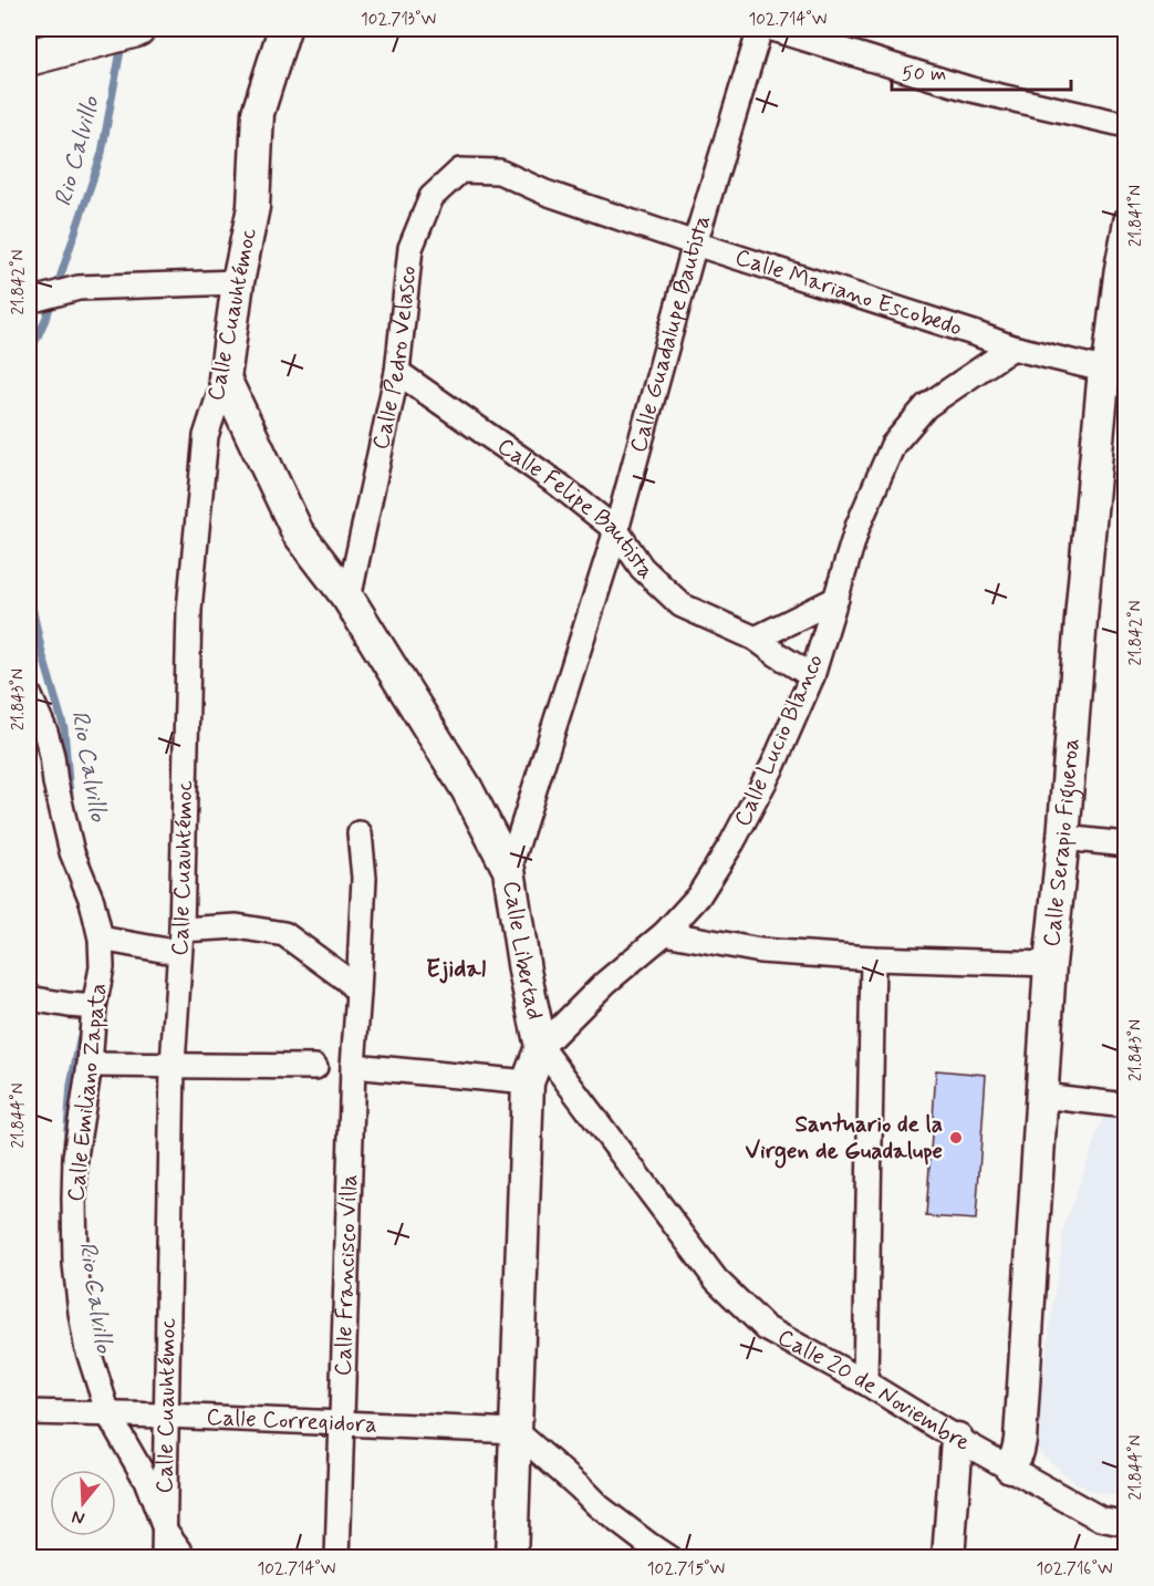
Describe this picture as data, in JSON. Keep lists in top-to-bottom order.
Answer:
{
  "streets": {
    "street": [
      "Calle Mariano Escobedo",
      "Calle Cuauhtémoc",
      "Calle Guadalupe Bautista",
      "Calle Pedro Velasco",
      "Calle Felipe Bautista",
      "Calle Lucio Blanco",
      "Calle Serapio Figueroa",
      "Calle Libertad",
      "Calle Emiliano Zapata",
      "Calle Francisco Villa",
      "Calle 20 de Noviembre",
      "Calle Corregidora"
    ]
  },
  "crossings": [
    ["Calle Mariano Escobedo", "Calle Guadalupe Bautista"],
    ["Calle Mariano Escobedo", "Calle Pedro Velasco"],
    ["Calle Mariano Escobedo", "Calle Lucio Blanco"],
    ["Calle Mariano Escobedo", "Calle Serapio Figueroa"],
    ["Calle Cuauhtémoc", "Calle Libertad"],
    ["Calle Cuauhtémoc", "Calle Emiliano Zapata"],
    ["Calle Cuauhtémoc", "Calle Corregidora"],
    ["Calle Guadalupe Bautista", "Calle Felipe Bautista"],
    ["Calle Guadalupe Bautista", "Calle Libertad"],
    ["Calle Pedro Velasco", "Calle Felipe Bautista"],
    ["Calle Pedro Velasco", "Calle Libertad"],
    ["Calle Felipe Bautista", "Calle Lucio Blanco"],
    ["Calle Lucio Blanco", "Calle Libertad"],
    ["Calle Lucio Blanco", "Calle 20 de Noviembre"],
    ["Calle Serapio Figueroa", "Calle 20 de Noviembre"],
    ["Calle Libertad", "Calle 20 de Noviembre"],
    ["Calle Libertad", "Calle Corregidora"],
    ["Calle Emiliano Zapata", "Calle Corregidora"],
    ["Calle Francisco Villa", "Calle Corregidora"]
  ],
  "districts": ["Ejidal"],
  "water": ["Rio Calvillo"],
  "places": ["Santuario de la Virgen de Guadalupe"],
  "scale_bar": "50 m",
  "north": "bottom",
  "coordinates": [
    "102.713°W",
    "102.714°W",
    "21.841°N",
    "21.842°N",
    "21.843°N",
    "21.844°N",
    "102.715°W",
    "102.716°W"
  ]
}
